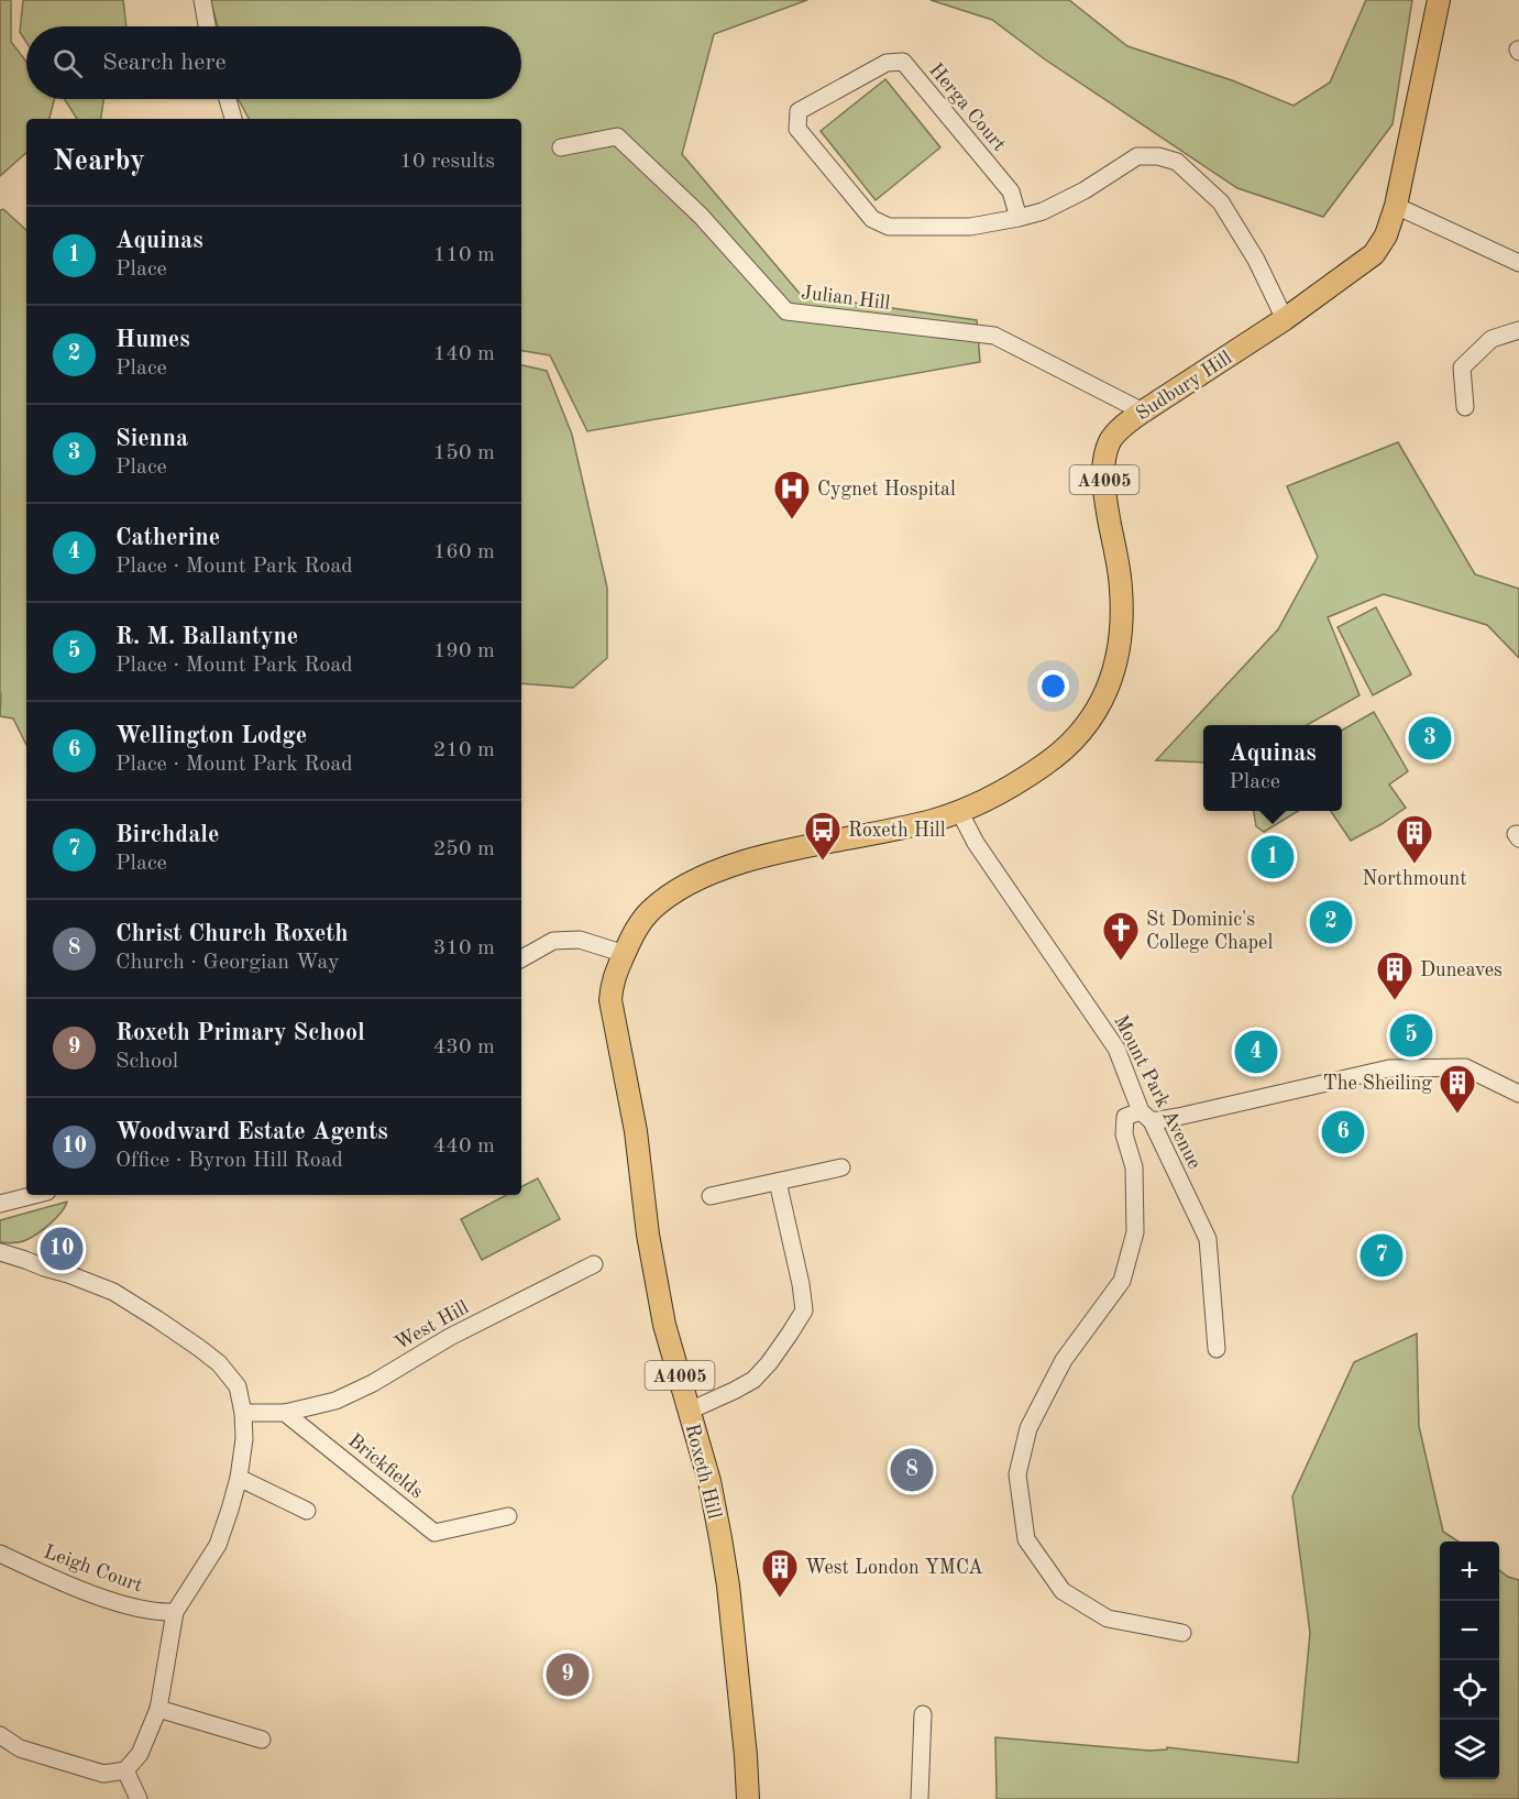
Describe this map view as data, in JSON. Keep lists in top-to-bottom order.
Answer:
{
  "streets": {
    "main road": ["Sudbury Hill", "A4005", "Roxeth Hill"],
    "street": [
      "Herga Court",
      "Julian Hill",
      "Mount Park Avenue",
      "West Hill",
      "Brickfields",
      "Leigh Court"
    ]
  },
  "crossings": [
    ["Herga Court", "Sudbury Hill"],
    ["Julian Hill", "Sudbury Hill"],
    ["Sudbury Hill", "A4005"],
    ["Sudbury Hill", "Mount Park Avenue"],
    ["A4005", "Mount Park Avenue"],
    ["A4005", "Roxeth Hill"],
    ["West Hill", "Brickfields"]
  ],
  "places": {
    "hospital": ["Cygnet Hospital"],
    "bus stop": ["Roxeth Hill"],
    "building": [
      "Northmount",
      "Duneaves",
      "The Sheiling",
      "West London YMCA"
    ],
    "church": ["St Dominic's College Chapel"]
  },
  "page": {
    "search": "Search here",
    "heading": ["Nearby", "10 results"],
    "list": [
      {
        "mark": "1",
        "name": "Aquinas",
        "note": "Place",
        "value": "110 m"
      },
      {
        "mark": "2",
        "name": "Humes",
        "note": "Place",
        "value": "140 m"
      },
      {
        "mark": "3",
        "name": "Sienna",
        "note": "Place",
        "value": "150 m"
      },
      {
        "mark": "4",
        "name": "Catherine",
        "note": "Place · Mount Park Road",
        "value": "160 m"
      },
      {
        "mark": "5",
        "name": "R. M. Ballantyne",
        "note": "Place · Mount Park Road",
        "value": "190 m"
      },
      {
        "mark": "6",
        "name": "Wellington Lodge",
        "note": "Place · Mount Park Road",
        "value": "210 m"
      },
      {
        "mark": "7",
        "name": "Birchdale",
        "note": "Place",
        "value": "250 m"
      },
      {
        "mark": "8",
        "name": "Christ Church Roxeth",
        "note": "Church · Georgian Way",
        "value": "310 m"
      },
      {
        "mark": "9",
        "name": "Roxeth Primary School",
        "note": "School",
        "value": "430 m"
      },
      {
        "mark": "10",
        "name": "Woodward Estate Agents",
        "note": "Office · Byron Hill Road",
        "value": "440 m"
      }
    ],
    "pins": [
      "3",
      "1",
      "2",
      "5",
      "4",
      "6",
      "10",
      "7",
      "8",
      "9"
    ],
    "popup": ["Aquinas", "Place"],
    "map_buttons": ["+", "−"]
  }
}
